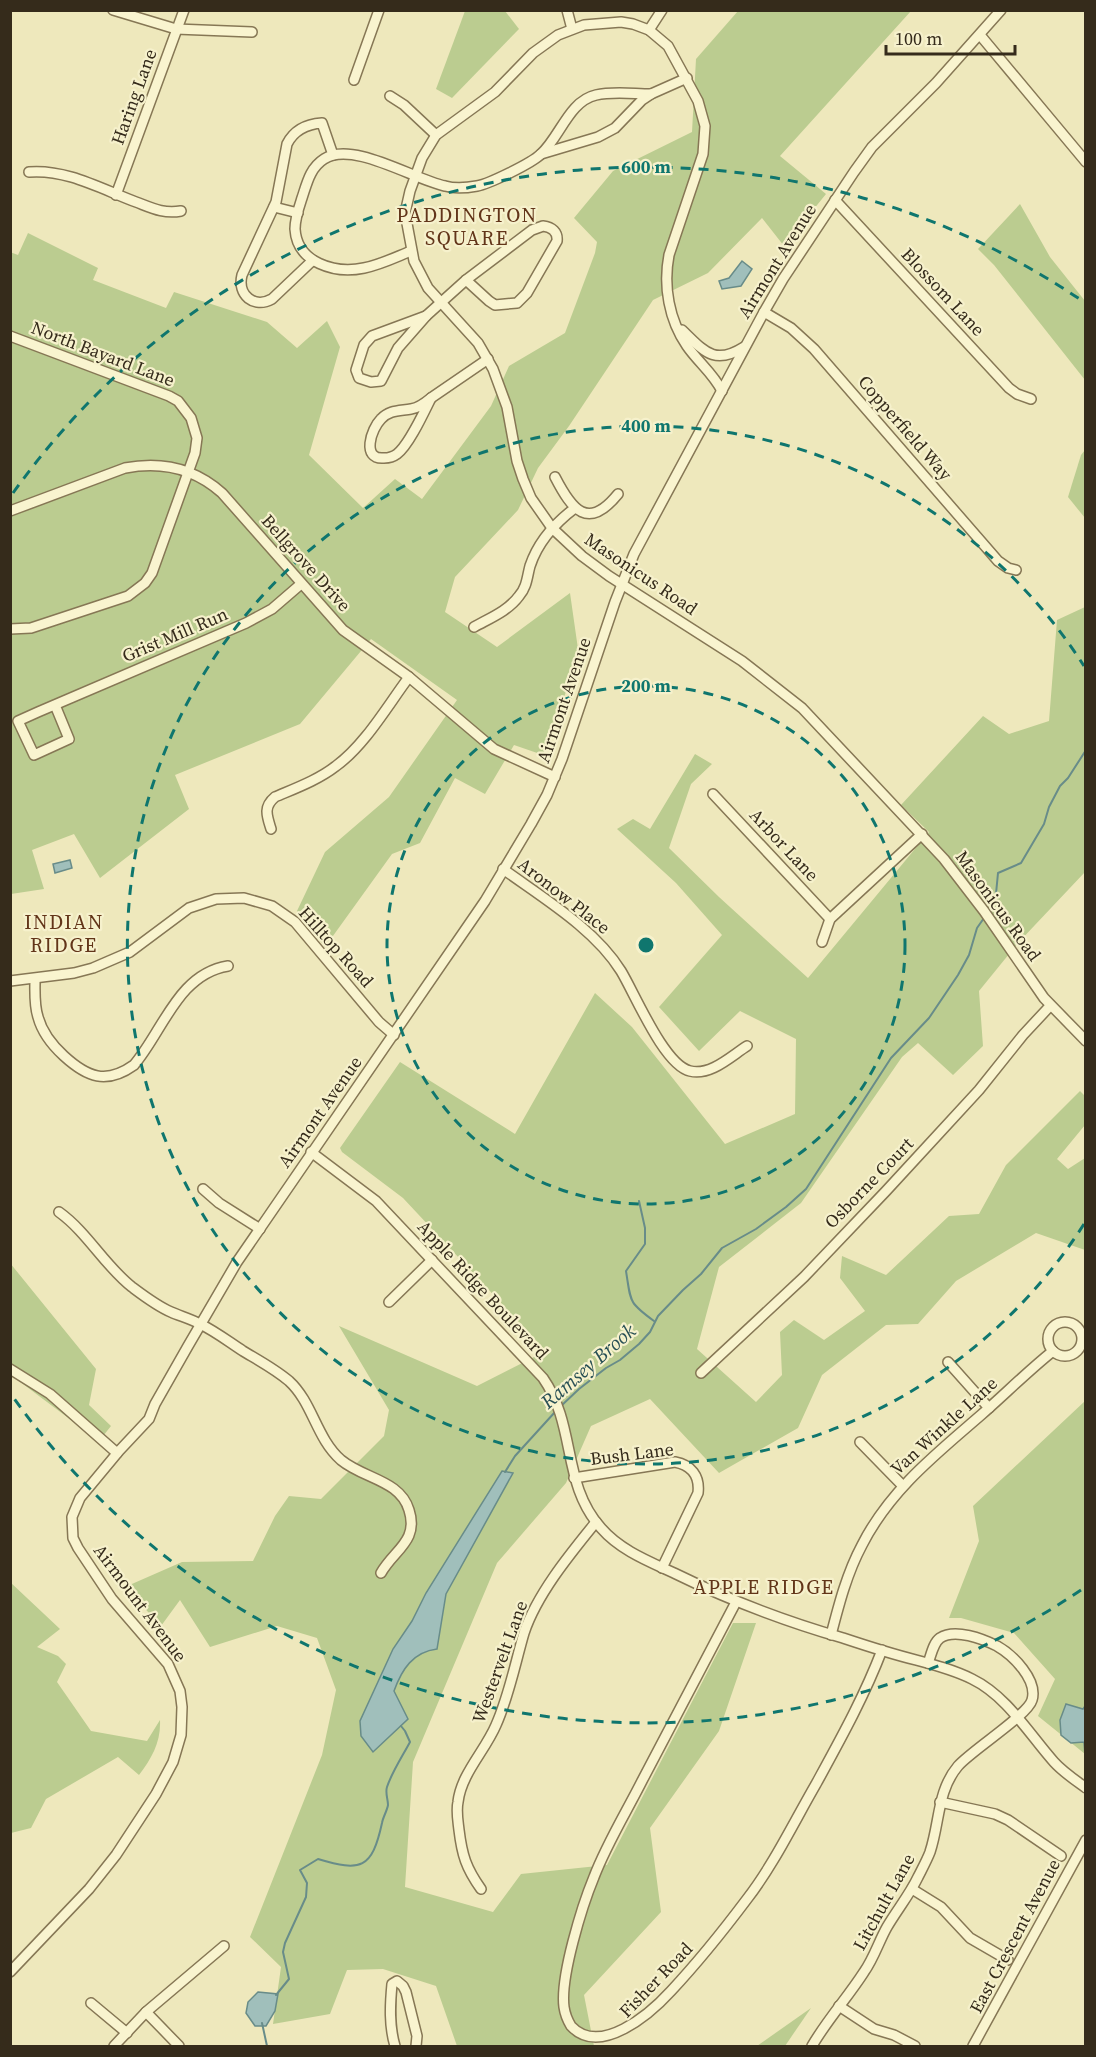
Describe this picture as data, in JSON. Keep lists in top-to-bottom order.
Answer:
{
  "streets": {
    "street": [
      "Haring Lane",
      "Airmont Avenue",
      "Blossom Lane",
      "North Bayard Lane",
      "Copperfield Way",
      "Bellgrove Drive",
      "Masonicus Road",
      "Grist Mill Run",
      "Arbor Lane",
      "Aronow Place",
      "Hilltop Road",
      "Osborne Court",
      "Apple Ridge Boulevard",
      "Van Winkle Lane",
      "Bush Lane",
      "Airmount Avenue",
      "Westervelt Lane",
      "Litchult Lane",
      "East Crescent Avenue",
      "Fisher Road"
    ]
  },
  "crossings": [
    ["Airmont Avenue", "Blossom Lane"],
    ["Airmont Avenue", "Copperfield Way"],
    ["Airmont Avenue", "Bellgrove Drive"],
    ["Airmont Avenue", "Masonicus Road"],
    ["Airmont Avenue", "Aronow Place"],
    ["Airmont Avenue", "Hilltop Road"],
    ["Airmont Avenue", "Apple Ridge Boulevard"],
    ["Airmont Avenue", "Airmount Avenue"],
    ["North Bayard Lane", "Bellgrove Drive"],
    ["Bellgrove Drive", "Grist Mill Run"],
    ["Masonicus Road", "Osborne Court"],
    ["Apple Ridge Boulevard", "Van Winkle Lane"],
    ["Apple Ridge Boulevard", "Bush Lane"],
    ["Apple Ridge Boulevard", "Westervelt Lane"],
    ["Apple Ridge Boulevard", "Litchult Lane"],
    ["Apple Ridge Boulevard", "Fisher Road"]
  ],
  "districts": ["PADDINGTON SQUARE", "INDIAN RIDGE", "APPLE RIDGE"],
  "water": ["Ramsey Brook"],
  "scale_bar": "100 m",
  "rings": ["600 m", "400 m", "200 m"]
}
